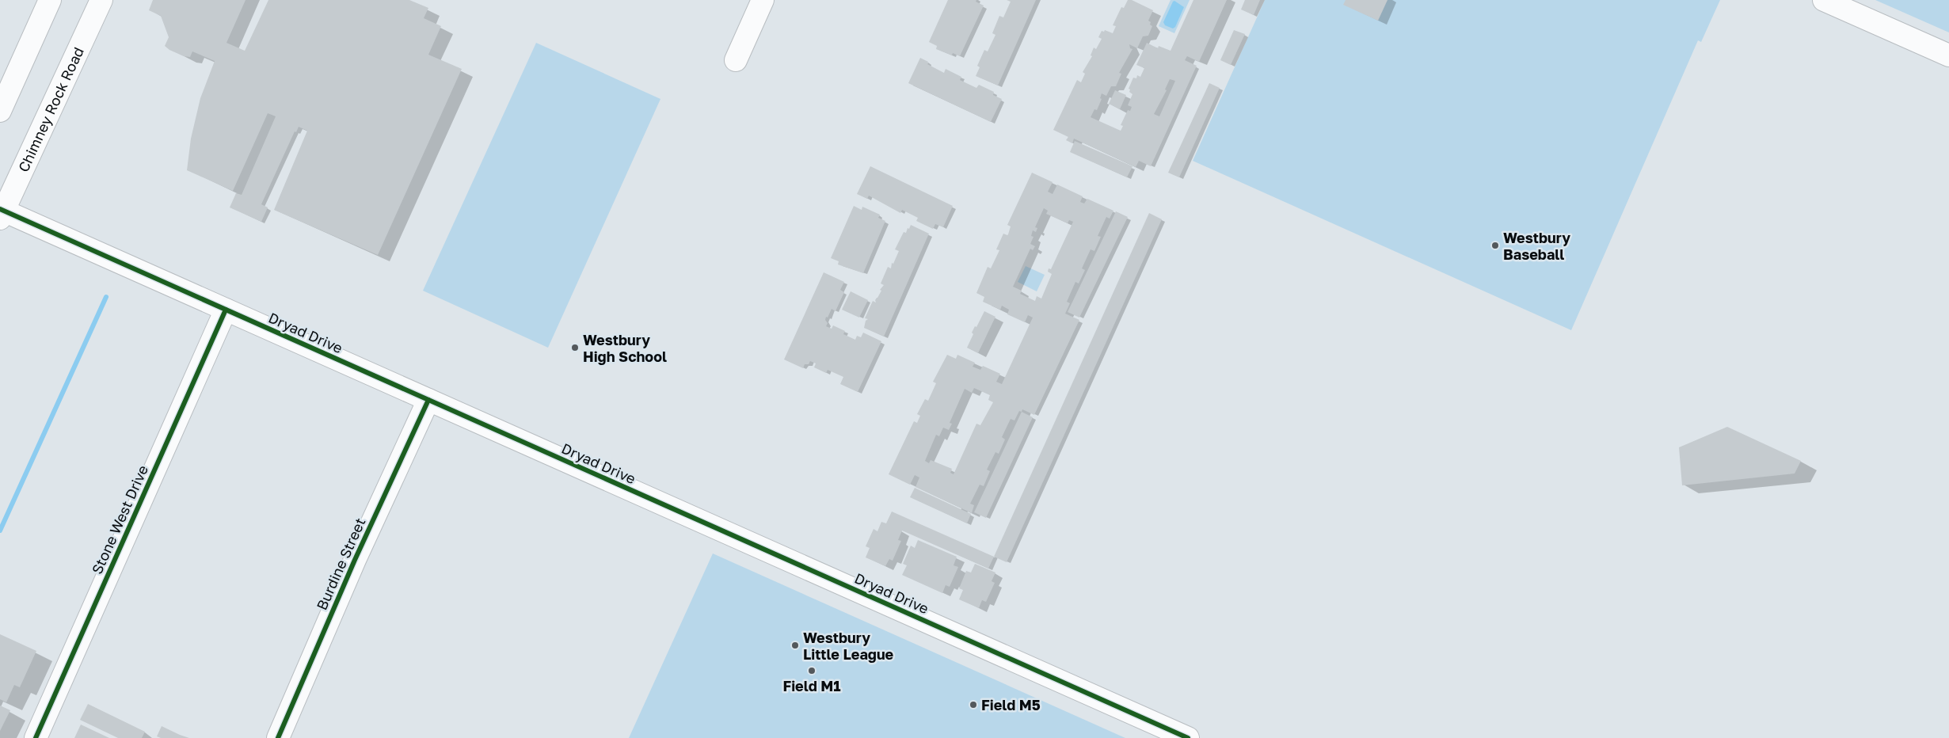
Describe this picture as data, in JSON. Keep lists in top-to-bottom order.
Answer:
{
  "streets": {
    "street": [
      "Chimney Rock Road",
      "Dryad Drive",
      "Stone West Drive",
      "Burdine Street"
    ]
  },
  "crossings": [
    ["Chimney Rock Road", "Dryad Drive"],
    ["Dryad Drive", "Stone West Drive"],
    ["Dryad Drive", "Burdine Street"]
  ],
  "places": [
    "Westbury Baseball",
    "Westbury High School",
    "Westbury Little League",
    "Field M1",
    "Field M5"
  ]
}
